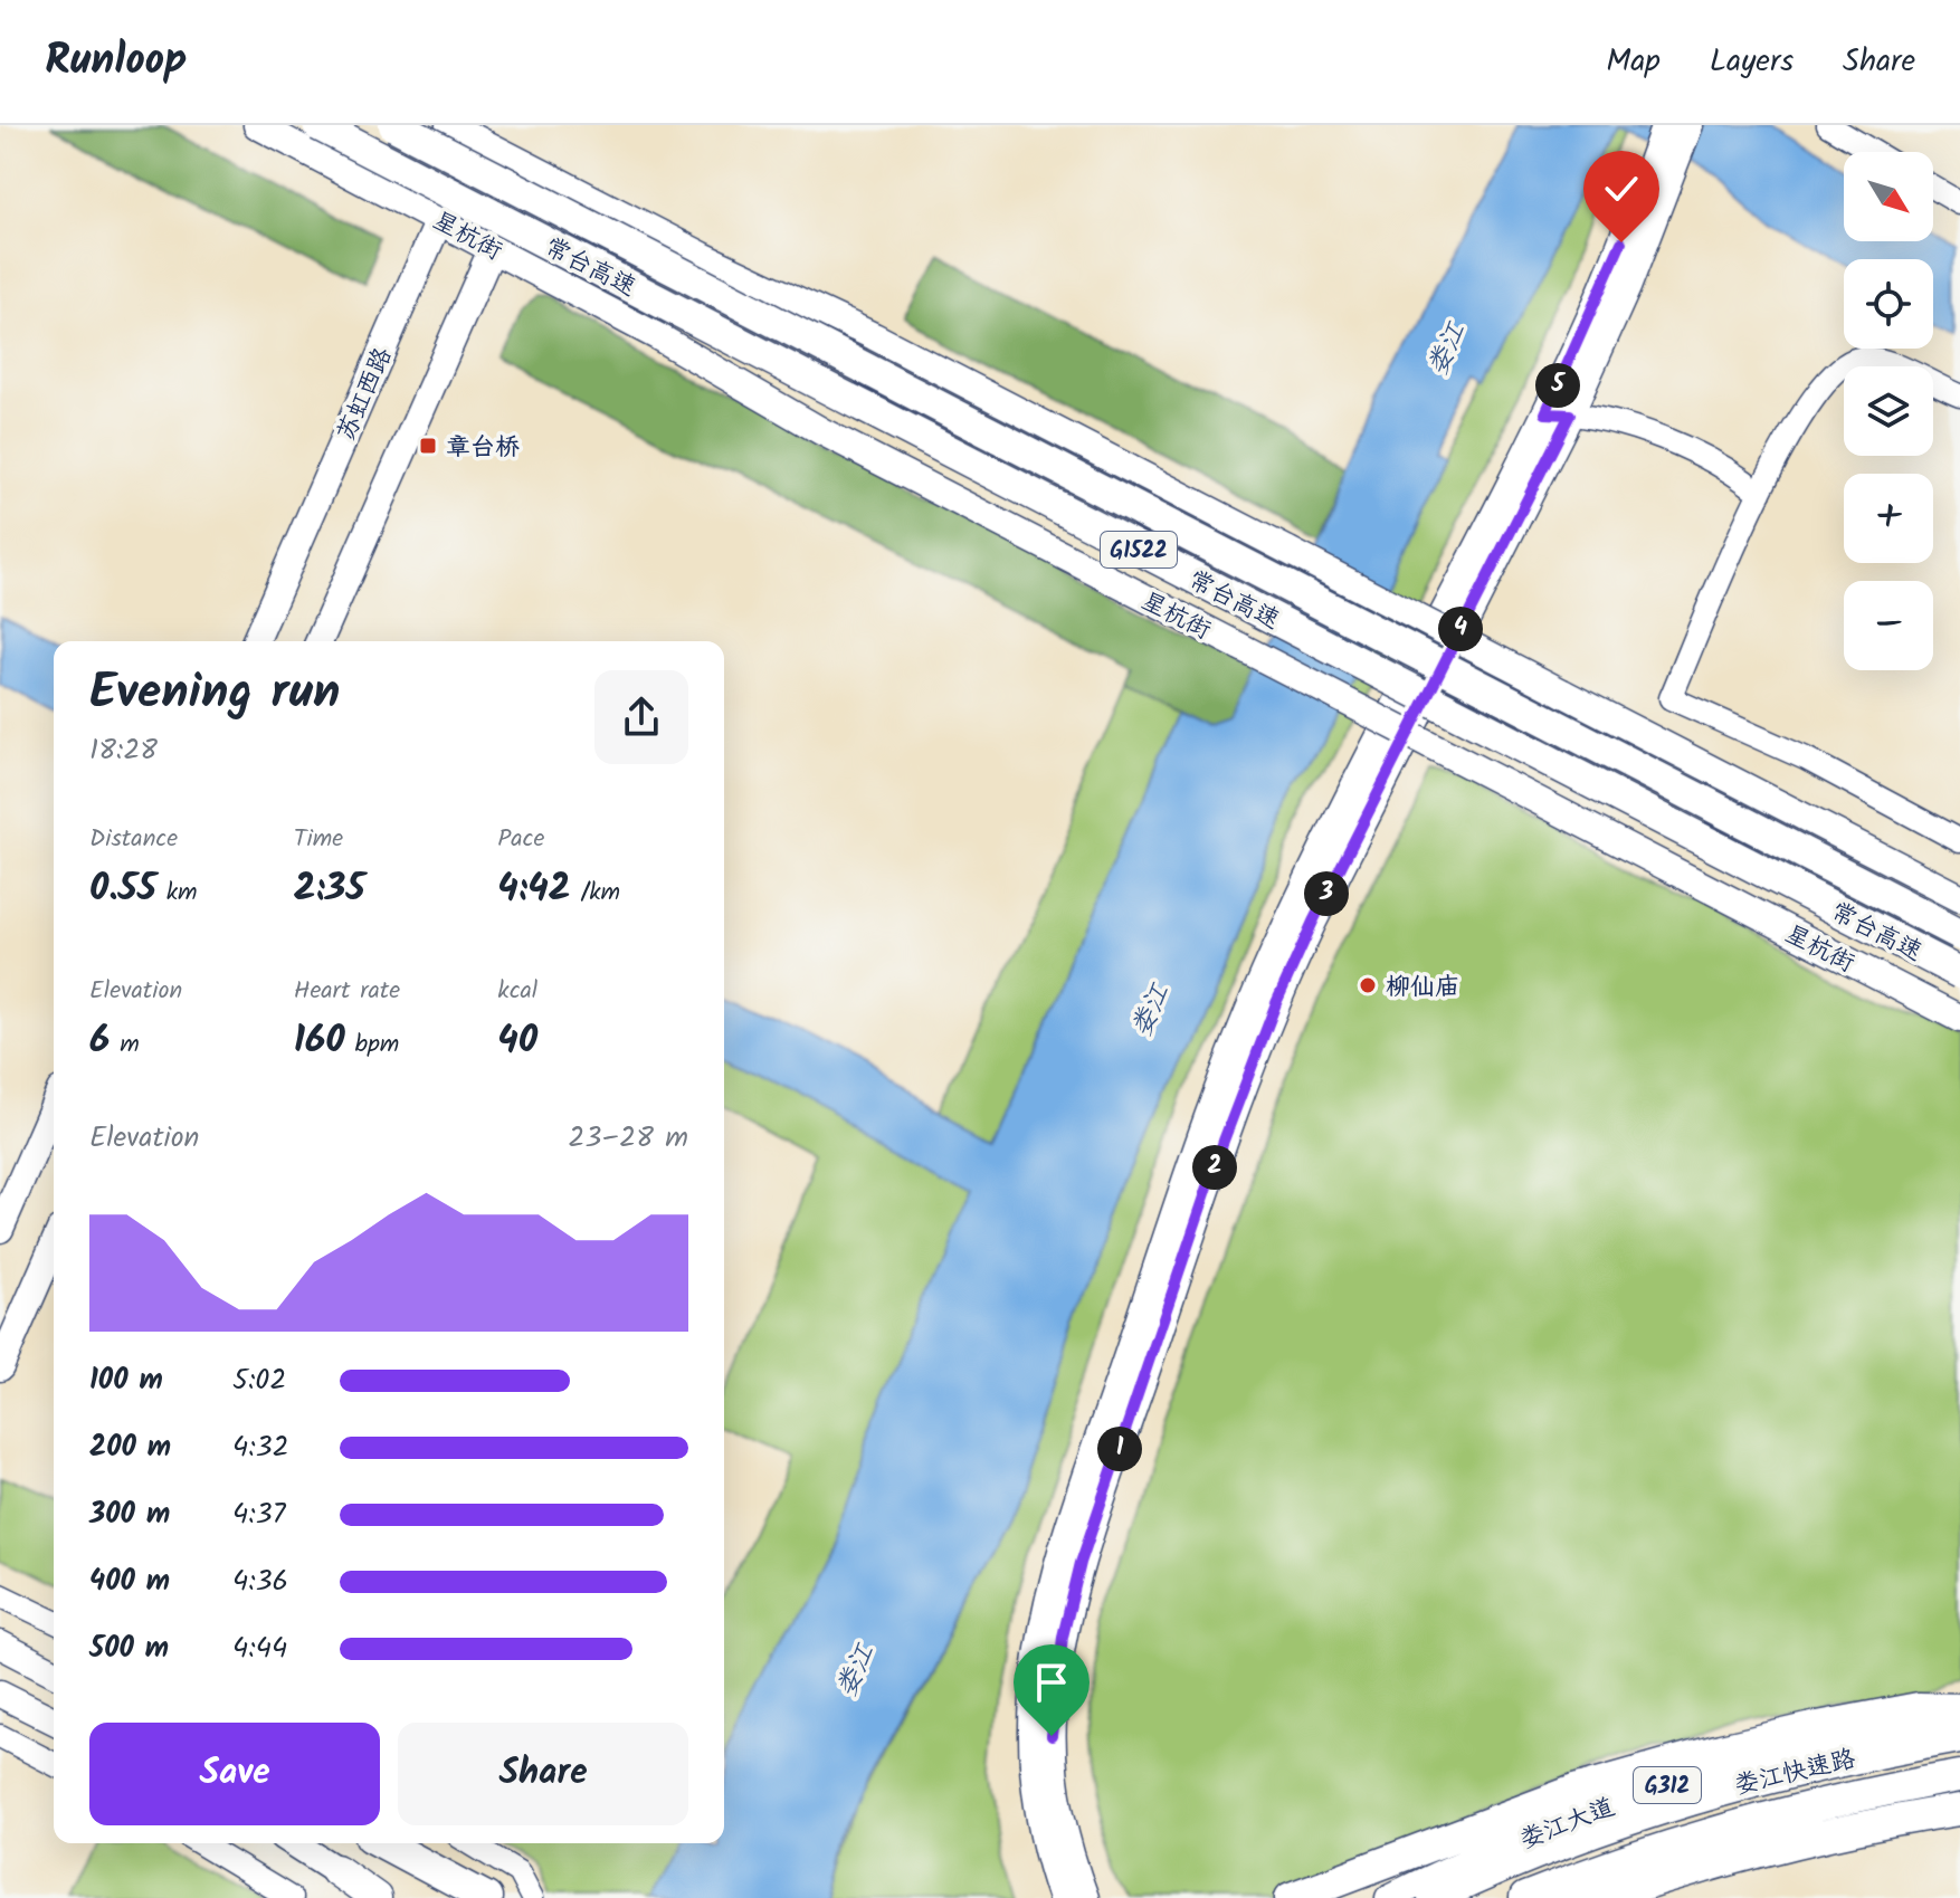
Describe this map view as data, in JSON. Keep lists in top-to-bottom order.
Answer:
{
  "streets": {
    "highway": ["常台高速", "G1522", "娄江快速路"],
    "main road": [
      "星杭街",
      "苏虹西路",
      "G312",
      "娄江大道"
    ]
  },
  "crossings": [
    ["星杭街", "苏虹西路"]
  ],
  "water": ["娄江"],
  "places": {
    "transit": ["章台桥"],
    "other": ["柳仙庙"]
  },
  "north": "bottom right",
  "page": {
    "header": "Runloop",
    "nav": ["Map", "Layers", "Share"],
    "map_buttons": ["+", "−"],
    "pins": [
      "5",
      "4",
      "3",
      "2",
      "1"
    ],
    "heading": ["Evening run", "18:28"],
    "stats": [
      ["Distance", "0.55 km"],
      ["Time", "2:35"],
      ["Pace", "4:42 /km"],
      ["Elevation", "6 m"],
      ["Heart rate", "160 bpm"],
      ["kcal", "40"]
    ],
    "chart": ["Elevation", "23–28 m"],
    "list": [
      {
        "name": "100 m",
        "note": "5:02"
      },
      {
        "name": "200 m",
        "note": "4:32"
      },
      {
        "name": "300 m",
        "note": "4:37"
      },
      {
        "name": "400 m",
        "note": "4:36"
      },
      {
        "name": "500 m",
        "note": "4:44"
      }
    ],
    "buttons": ["Save", "Share"]
  }
}
